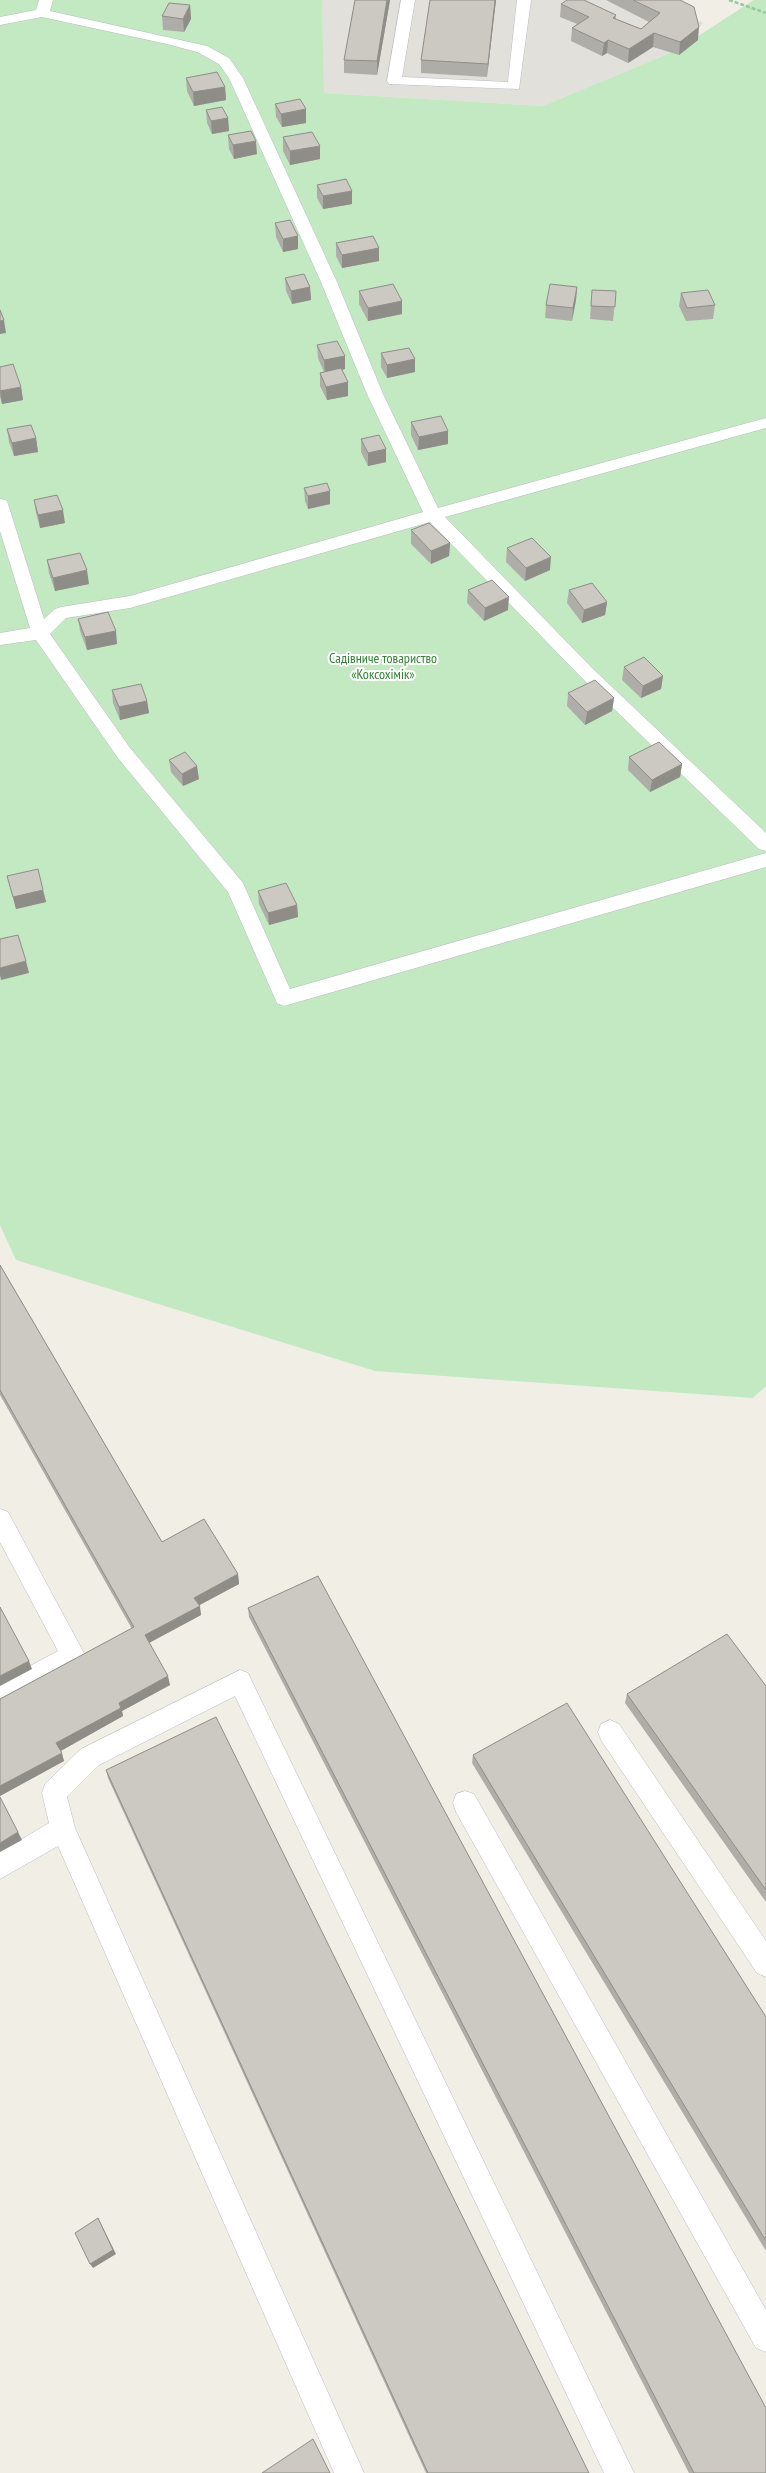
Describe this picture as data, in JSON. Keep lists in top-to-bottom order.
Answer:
{
  "parks": ["Садівниче товариство «Коксохімік»"]
}
